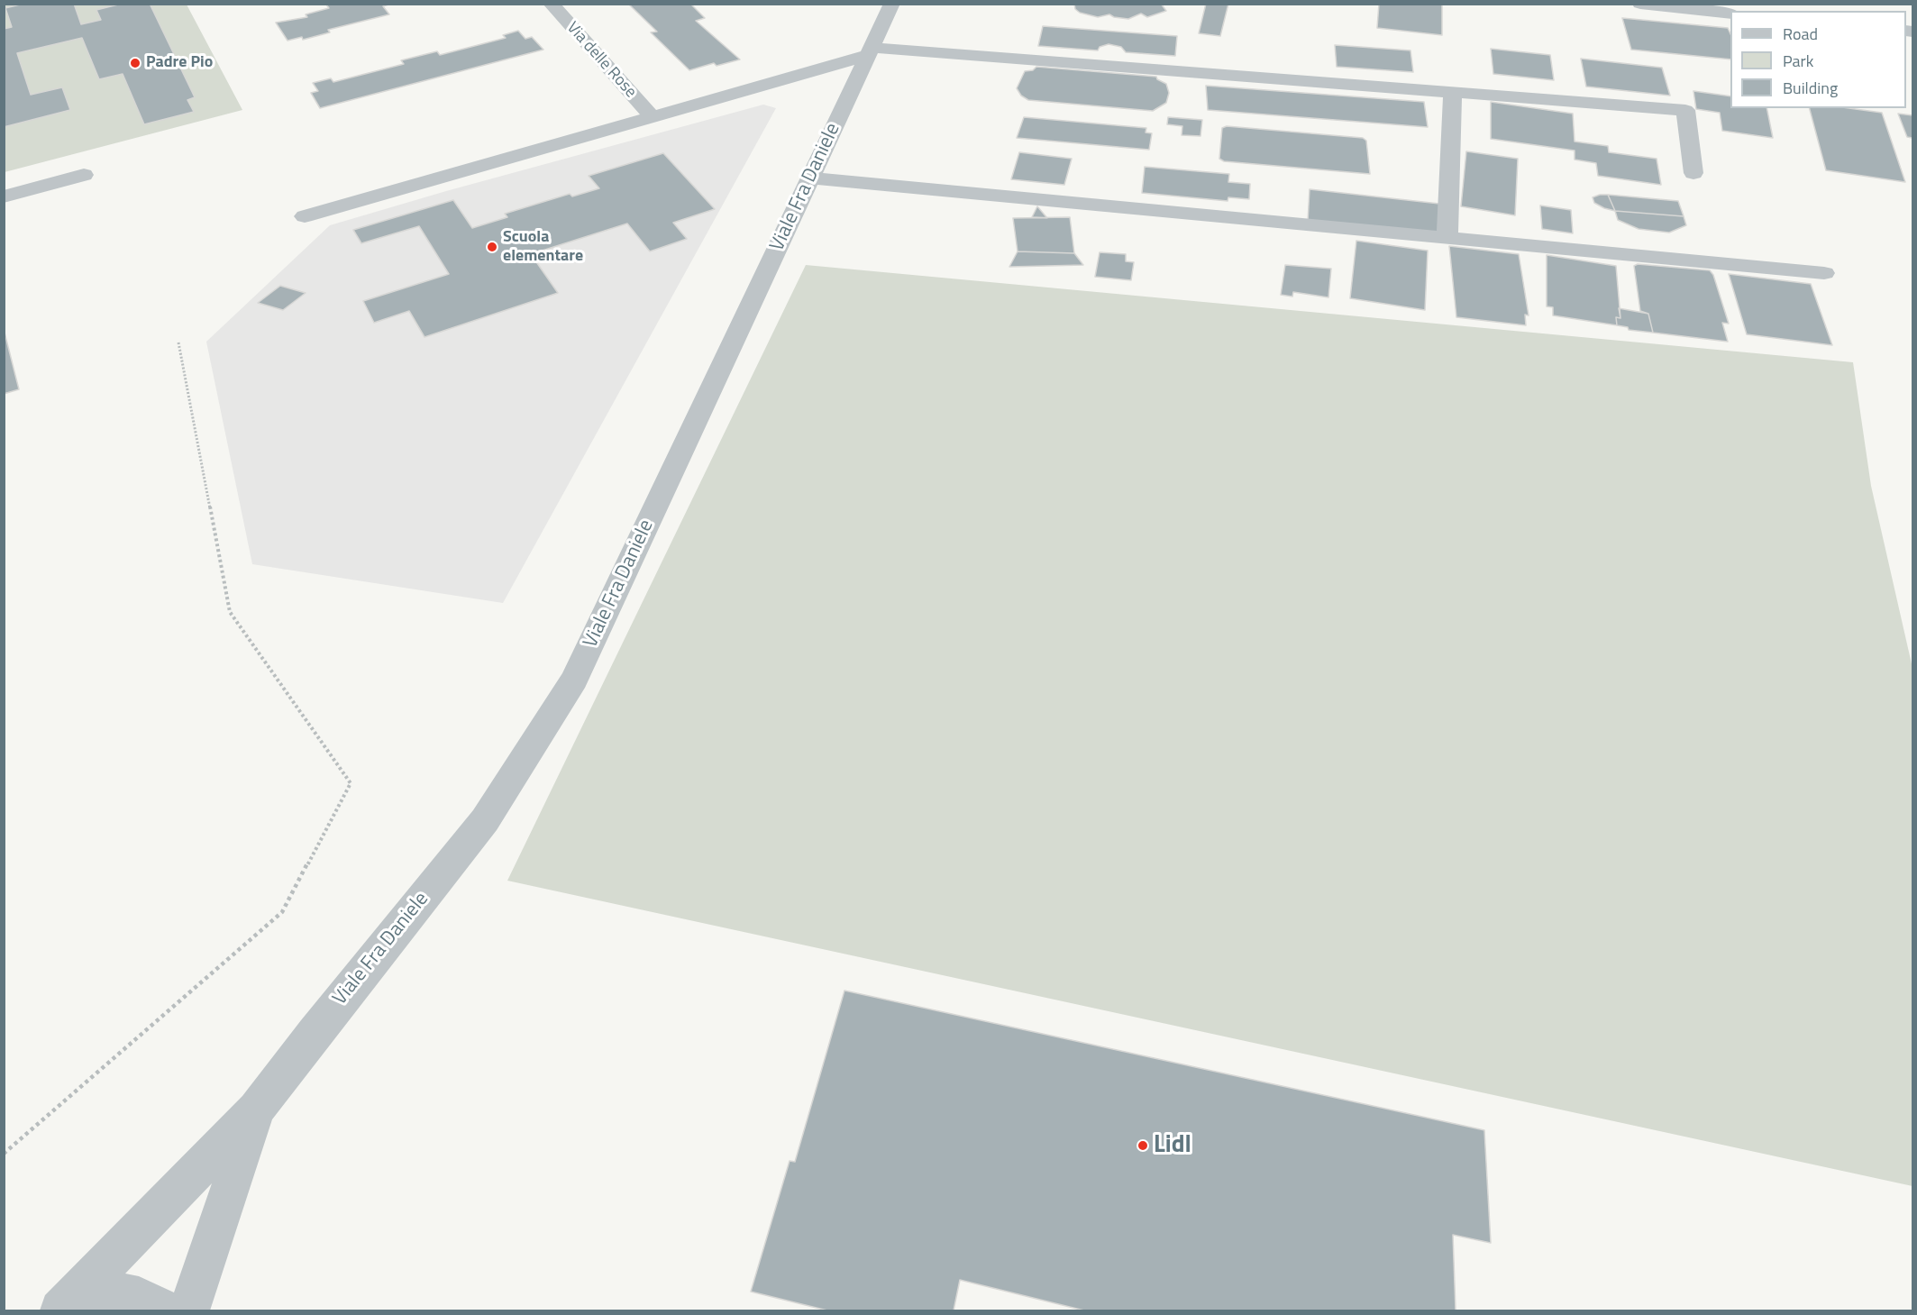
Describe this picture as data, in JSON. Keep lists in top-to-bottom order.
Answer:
{
  "streets": {
    "street": ["Via delle Rose", "Viale Fra Daniele"]
  },
  "places": ["Padre Pio", "Scuola elementare", "Lidl"],
  "legend": ["Road", "Park", "Building"]
}
